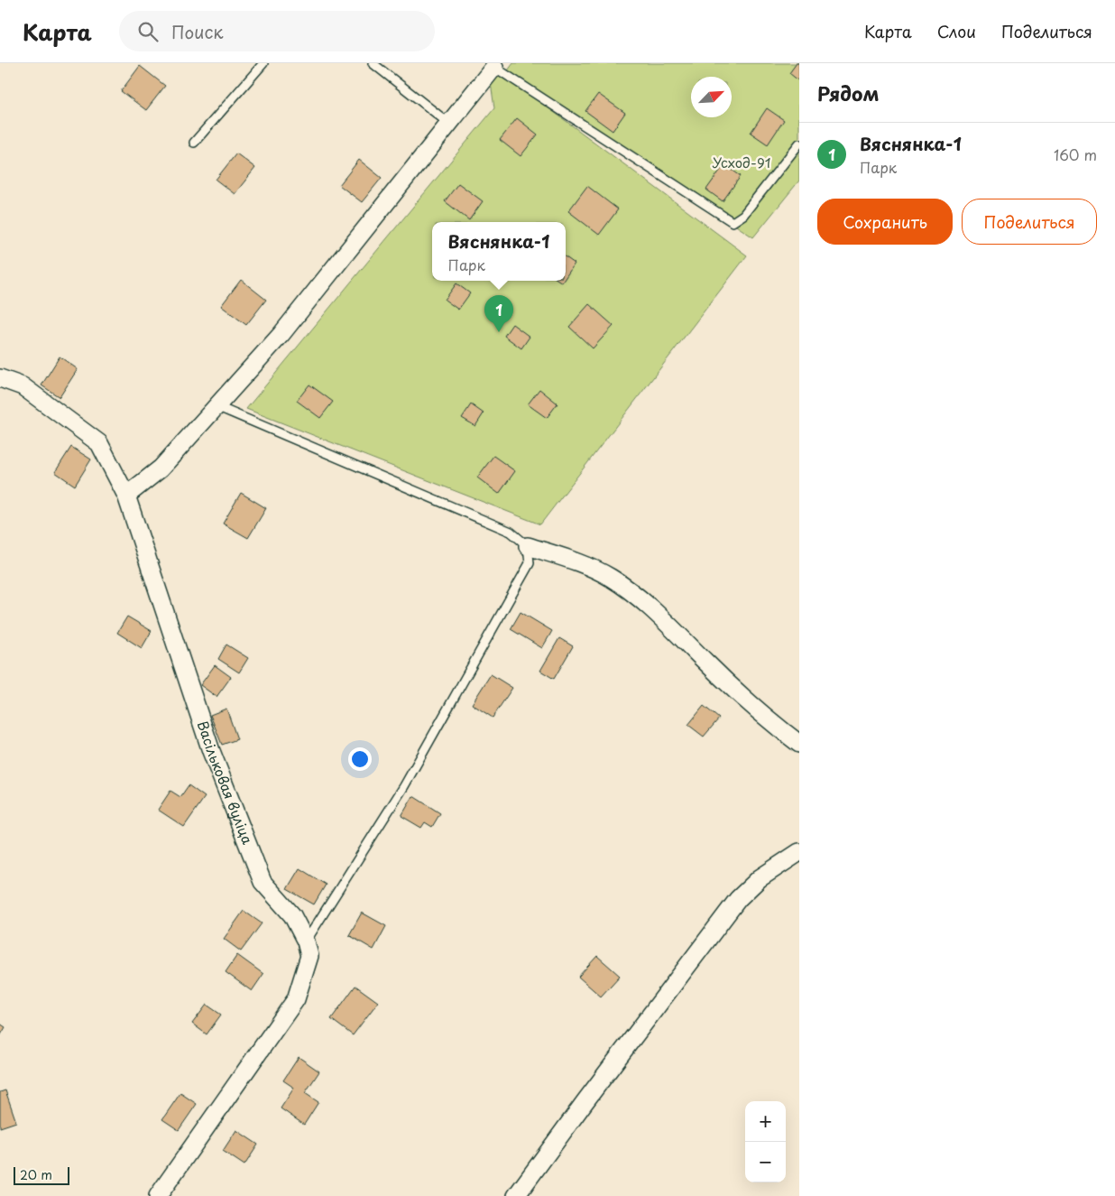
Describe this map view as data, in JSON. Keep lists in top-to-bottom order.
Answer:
{
  "streets": {
    "street": ["Васільковая вуліца"]
  },
  "parks": ["Усход-91"],
  "scale_bar": "20 m",
  "north": "top right",
  "page": {
    "header": "Карта",
    "search": "Поиск",
    "nav": ["Карта", "Слои", "Поделиться"],
    "heading": "Рядом",
    "list": [
      {
        "mark": "1",
        "name": "Вяснянка-1",
        "note": "Парк",
        "value": "160 m"
      }
    ],
    "buttons": ["Сохранить", "Поделиться"],
    "popup": ["Вяснянка-1", "Парк"],
    "pins": "1",
    "map_buttons": ["+", "−"],
    "scale": "20 m"
  }
}
